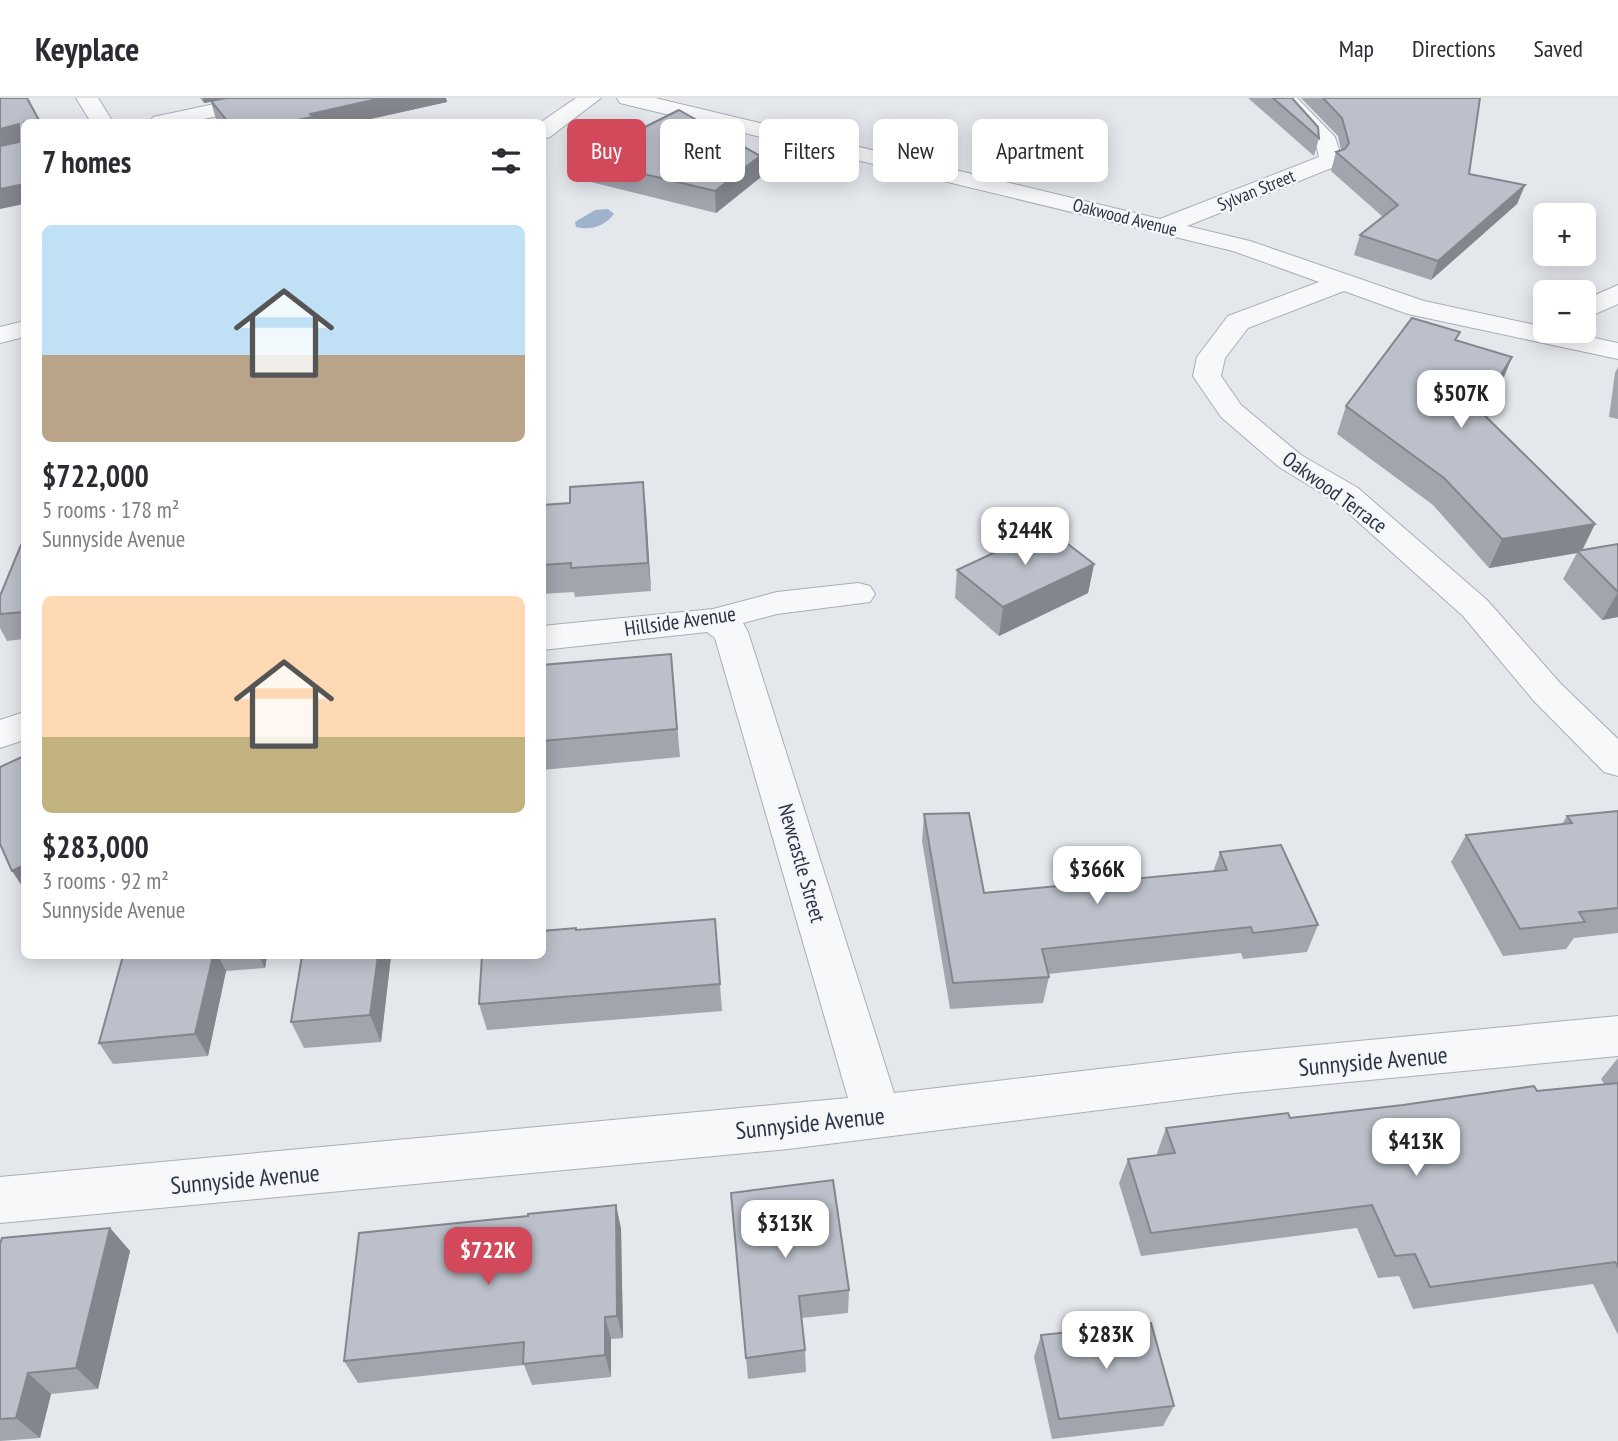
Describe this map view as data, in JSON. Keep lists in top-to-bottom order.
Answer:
{
  "streets": {
    "street": [
      "Sylvan Street",
      "Oakwood Avenue",
      "Oakwood Terrace",
      "Hillside Avenue",
      "Newcastle Street",
      "Sunnyside Avenue"
    ]
  },
  "crossings": [
    ["Sylvan Street", "Oakwood Avenue"],
    ["Oakwood Avenue", "Oakwood Terrace"],
    ["Hillside Avenue", "Newcastle Street"],
    ["Newcastle Street", "Sunnyside Avenue"]
  ],
  "page": {
    "header": "Keyplace",
    "nav": ["Map", "Directions", "Saved"],
    "chip": [
      "Buy",
      "Rent",
      "Filters",
      "New",
      "Apartment"
    ],
    "heading": "7 homes",
    "map_buttons": ["+", "−"],
    "list": [
      {
        "name": "$722,000",
        "note": "5 rooms · 178 m² · Sunnyside Avenue"
      },
      {
        "name": "$283,000",
        "note": "3 rooms · 92 m² · Sunnyside Avenue"
      }
    ],
    "price": [
      "$507K",
      "$244K",
      "$366K",
      "$413K",
      "$313K",
      "$722K",
      "$283K"
    ]
  }
}
